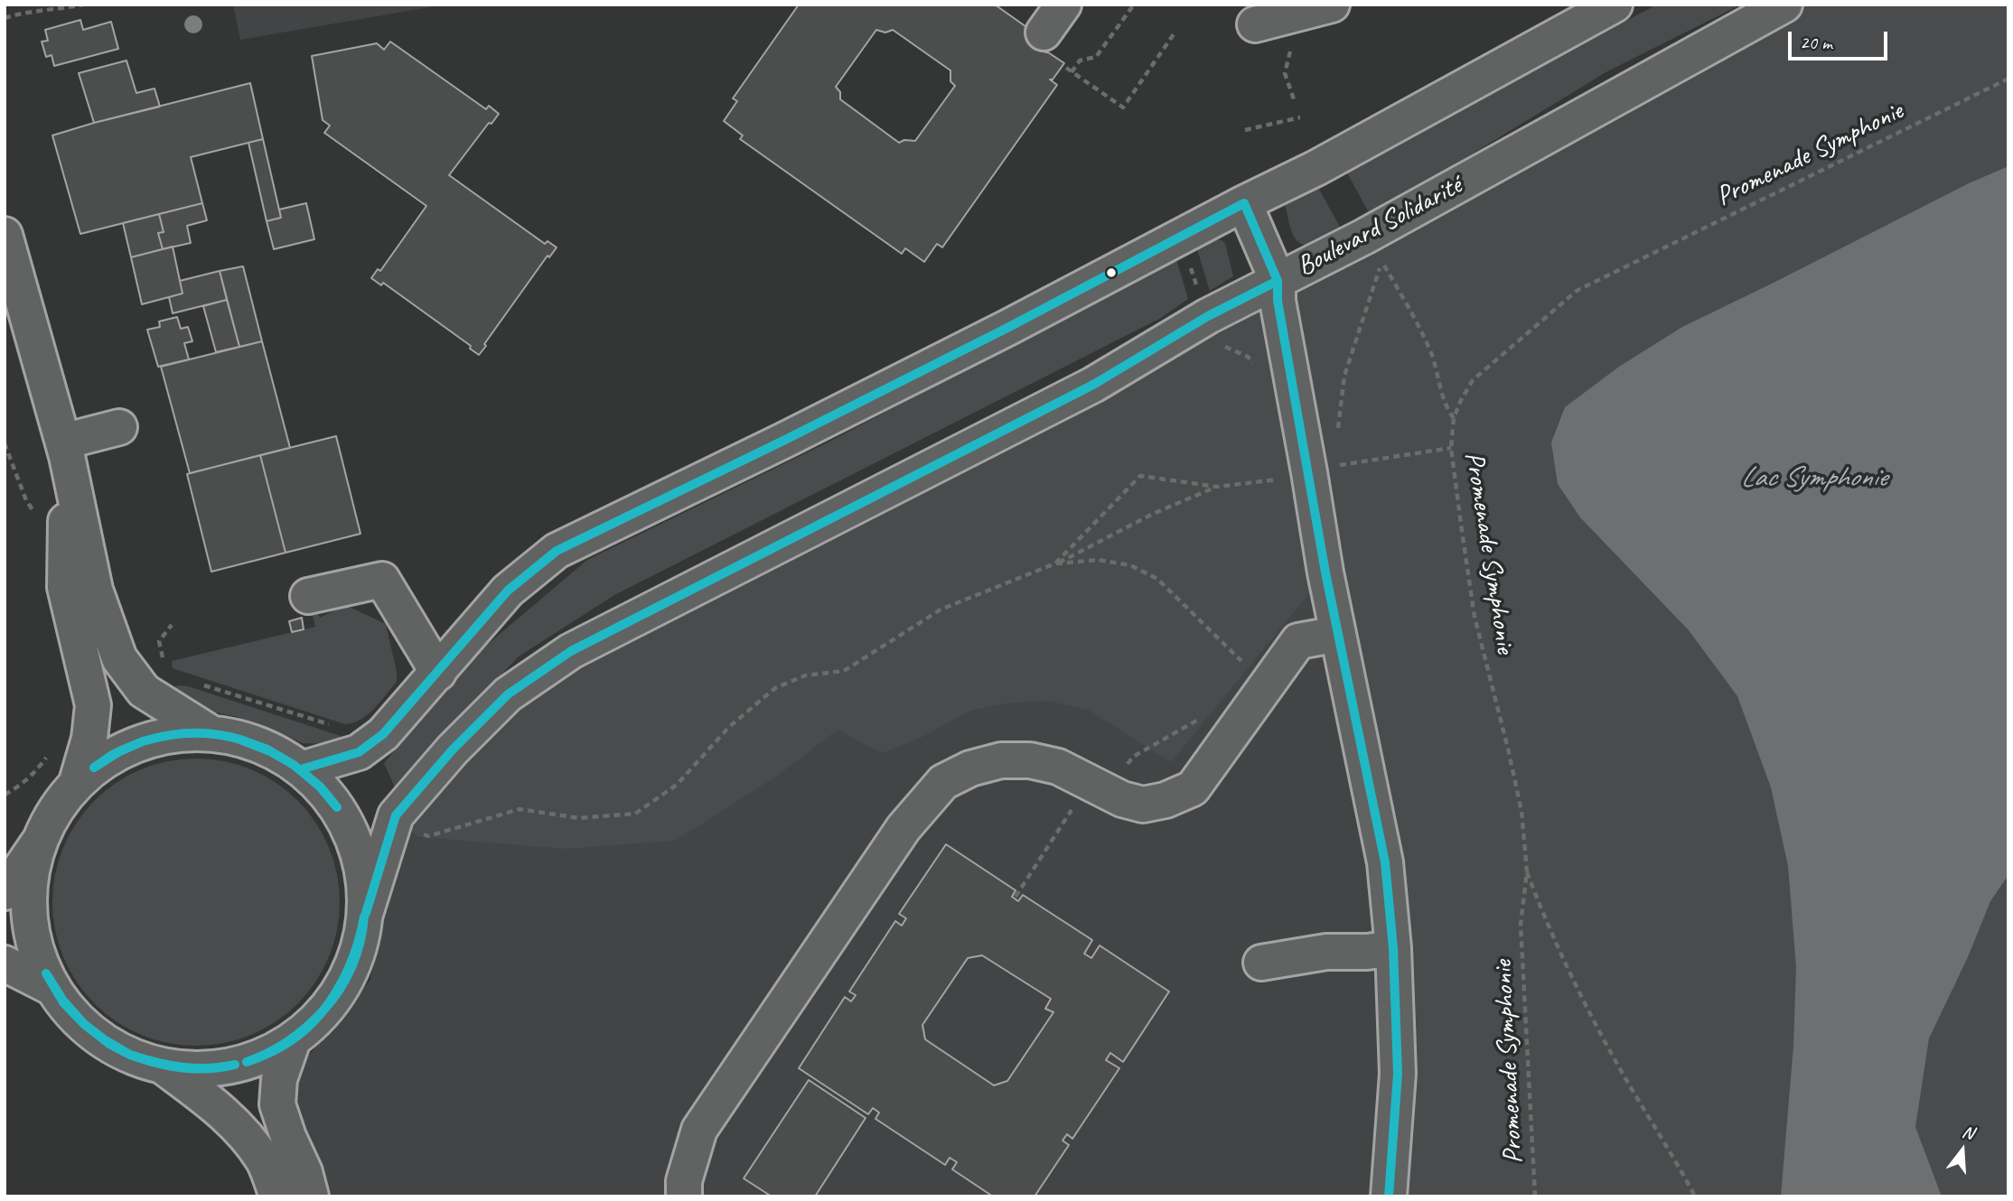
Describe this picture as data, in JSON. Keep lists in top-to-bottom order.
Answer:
{
  "streets": {
    "main road": ["Boulevard Solidarité"],
    "path": ["Promenade Symphonie"]
  },
  "water": ["Lac Symphonie"],
  "scale_bar": "20 m",
  "north": "top"
}
